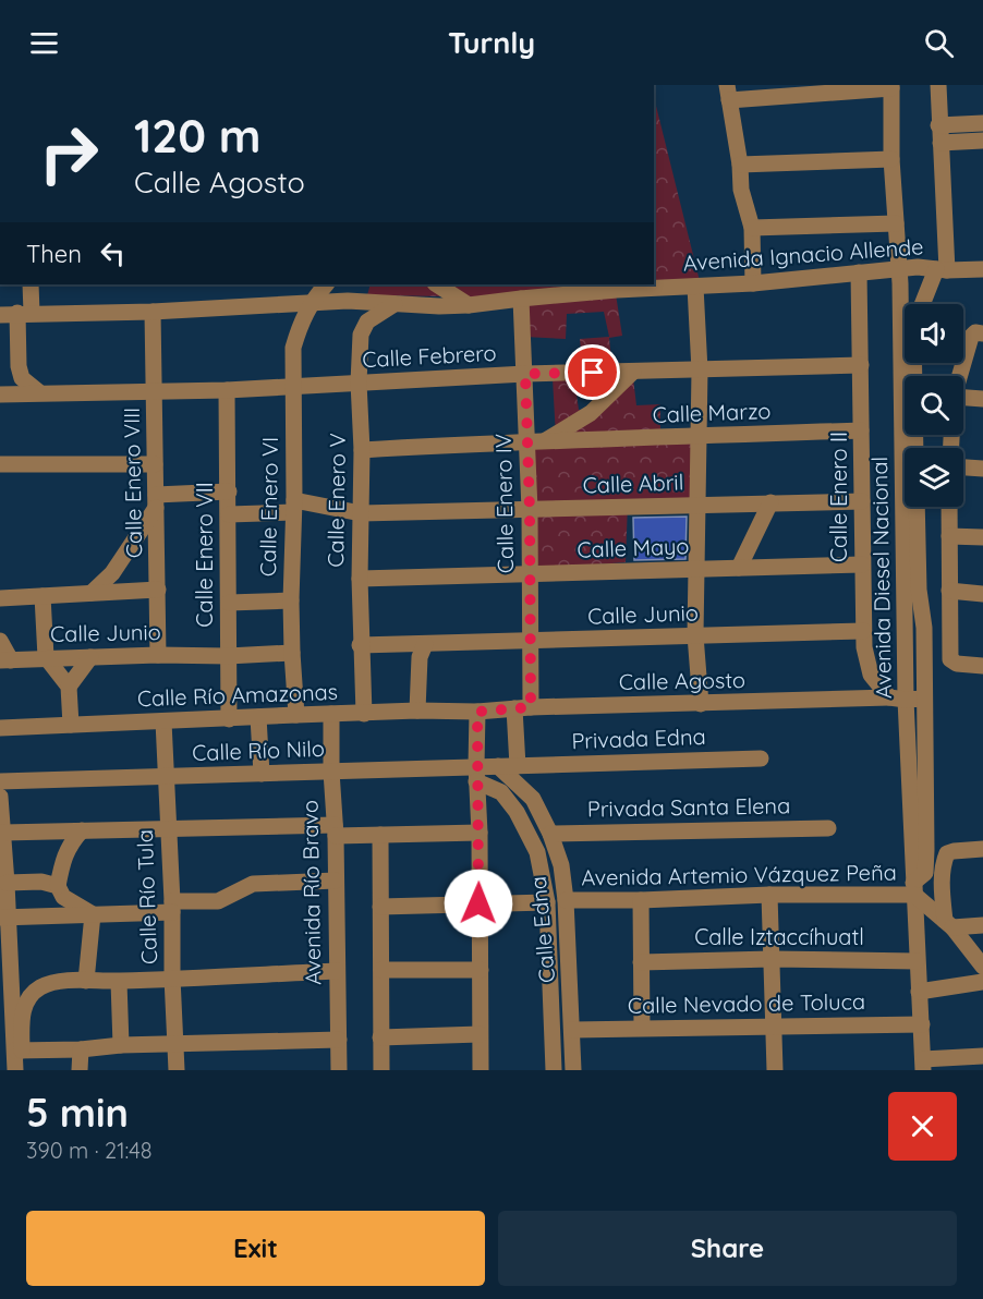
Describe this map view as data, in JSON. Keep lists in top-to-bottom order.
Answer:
{
  "streets": {
    "street": [
      "Avenida Ignacio Allende",
      "Calle Febrero",
      "Calle Marzo",
      "Calle Enero VIII",
      "Calle Abril",
      "Calle Enero II",
      "Calle Enero V",
      "Calle Enero IV",
      "Calle Enero VI",
      "Calle Mayo",
      "Calle Enero VII",
      "Avenida Diesel Nacional",
      "Calle Junio",
      "Calle Agosto",
      "Calle Río Amazonas",
      "Privada Edna",
      "Calle Río Nilo",
      "Privada Santa Elena",
      "Avenida Artemio Vázquez Peña",
      "Avenida Río Bravo",
      "Calle Río Tula",
      "Calle Edna",
      "Calle Iztaccíhuatl",
      "Calle Nevado de Toluca"
    ]
  },
  "crossings": [
    ["Avenida Ignacio Allende", "Calle Enero VIII"],
    ["Avenida Ignacio Allende", "Calle Enero II"],
    ["Avenida Ignacio Allende", "Calle Enero V"],
    ["Avenida Ignacio Allende", "Calle Enero IV"],
    ["Avenida Ignacio Allende", "Calle Enero VI"],
    ["Avenida Ignacio Allende", "Avenida Diesel Nacional"],
    ["Calle Febrero", "Calle Enero VIII"],
    ["Calle Febrero", "Calle Enero II"],
    ["Calle Febrero", "Calle Enero V"],
    ["Calle Febrero", "Calle Enero IV"],
    ["Calle Febrero", "Calle Enero VI"],
    ["Calle Febrero", "Calle Enero VII"],
    ["Calle Marzo", "Calle Enero II"],
    ["Calle Marzo", "Calle Enero V"],
    ["Calle Marzo", "Calle Enero IV"],
    ["Calle Enero VIII", "Calle Junio"],
    ["Calle Abril", "Calle Enero II"],
    ["Calle Abril", "Calle Enero V"],
    ["Calle Abril", "Calle Enero IV"],
    ["Calle Abril", "Calle Enero VI"],
    ["Calle Abril", "Calle Enero VII"],
    ["Calle Enero II", "Calle Mayo"],
    ["Calle Enero II", "Calle Junio"],
    ["Calle Enero II", "Calle Agosto"],
    ["Calle Enero V", "Calle Mayo"],
    ["Calle Enero V", "Calle Junio"],
    ["Calle Enero V", "Calle Río Amazonas"],
    ["Calle Enero IV", "Calle Mayo"],
    ["Calle Enero IV", "Calle Junio"],
    ["Calle Enero IV", "Calle Agosto"],
    ["Calle Enero IV", "Privada Edna"],
    ["Calle Enero IV", "Calle Río Nilo"],
    ["Calle Enero VI", "Calle Junio"],
    ["Calle Enero VI", "Calle Río Amazonas"],
    ["Calle Enero VII", "Calle Junio"],
    ["Calle Enero VII", "Calle Río Amazonas"],
    ["Avenida Diesel Nacional", "Avenida Artemio Vázquez Peña"],
    ["Avenida Diesel Nacional", "Calle Iztaccíhuatl"],
    ["Avenida Diesel Nacional", "Calle Nevado de Toluca"],
    ["Calle Agosto", "Calle Río Amazonas"],
    ["Calle Río Amazonas", "Avenida Río Bravo"],
    ["Calle Río Amazonas", "Calle Río Tula"],
    ["Privada Edna", "Calle Río Nilo"],
    ["Calle Río Nilo", "Avenida Río Bravo"],
    ["Calle Río Nilo", "Calle Río Tula"],
    ["Calle Río Nilo", "Calle Edna"],
    ["Privada Santa Elena", "Calle Edna"],
    ["Avenida Artemio Vázquez Peña", "Calle Edna"],
    ["Calle Edna", "Calle Nevado de Toluca"]
  ],
  "page": {
    "header": "Turnly",
    "turn": ["120 m", "Calle Agosto"],
    "then": "Then",
    "heading": ["5 min", "390 m · 21:48"],
    "buttons": ["Exit", "Share"]
  }
}
